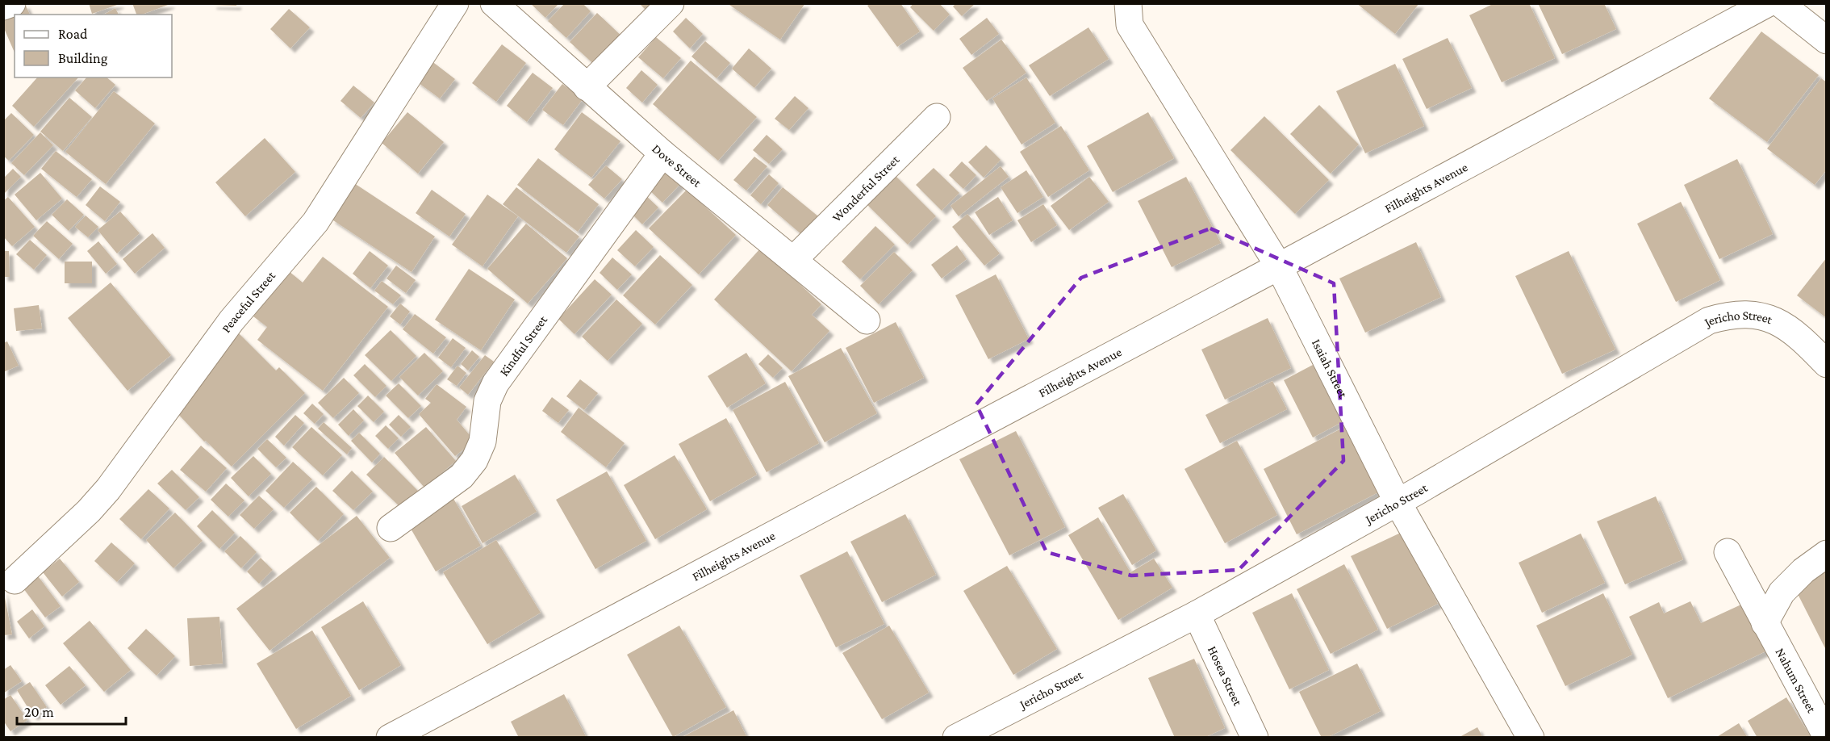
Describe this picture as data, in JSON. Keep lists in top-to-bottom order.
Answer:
{
  "streets": {
    "street": [
      "Dove Street",
      "Filheights Avenue",
      "Wonderful Street",
      "Peaceful Street",
      "Jericho Street",
      "Kindful Street",
      "Isaiah Street",
      "Hosea Street",
      "Nahum Street"
    ]
  },
  "crossings": [
    ["Dove Street", "Wonderful Street"],
    ["Dove Street", "Kindful Street"],
    ["Filheights Avenue", "Isaiah Street"],
    ["Jericho Street", "Isaiah Street"],
    ["Jericho Street", "Hosea Street"]
  ],
  "legend": ["Road", "Building"],
  "scale_bar": "20 m"
}
